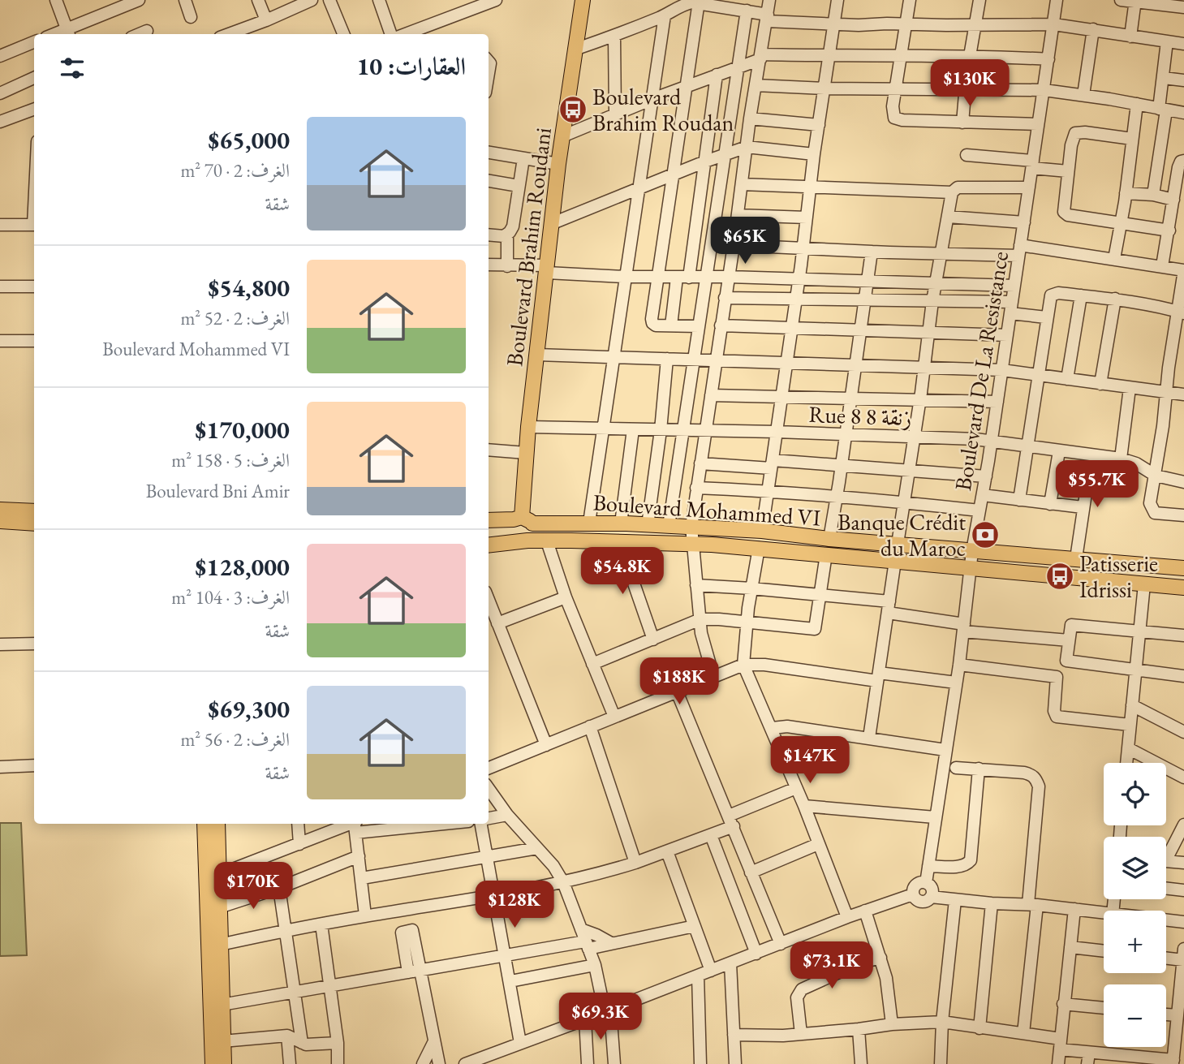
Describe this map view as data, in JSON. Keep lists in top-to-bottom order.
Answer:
{
  "streets": {
    "main road": ["Boulevard Brahim Roudani", "Boulevard Mohammed VI"],
    "street": ["Boulevard De La Resistance", "Rue 8 8 زنقة"]
  },
  "crossings": [
    ["Boulevard Brahim Roudani", "Rue 8 8 زنقة"],
    ["Boulevard Brahim Roudani", "Boulevard Mohammed VI"],
    ["Boulevard De La Resistance", "Rue 8 8 زنقة"],
    ["Boulevard De La Resistance", "Boulevard Mohammed VI"]
  ],
  "places": {
    "bus stop": ["Boulevard Brahim Roudan", "Patisserie Idrissi"],
    "bank": ["Banque Crédit du Maroc"]
  },
  "page": {
    "heading": "العقارات: 10",
    "price": [
      "$130K",
      "$65K",
      "$55.7K",
      "$54.8K",
      "$188K",
      "$147K",
      "$170K",
      "$128K",
      "$73.1K",
      "$69.3K"
    ],
    "list": [
      {
        "name": "$65,000",
        "note": "الغرف: 2 · 70 m² · شقة"
      },
      {
        "name": "$54,800",
        "note": "الغرف: 2 · 52 m² · Boulevard Mohammed VI"
      },
      {
        "name": "$170,000",
        "note": "الغرف: 5 · 158 m² · Boulevard Bni Amir"
      },
      {
        "name": "$128,000",
        "note": "الغرف: 3 · 104 m² · شقة"
      },
      {
        "name": "$69,300",
        "note": "الغرف: 2 · 56 m² · شقة"
      }
    ],
    "map_buttons": ["+", "−"]
  }
}
